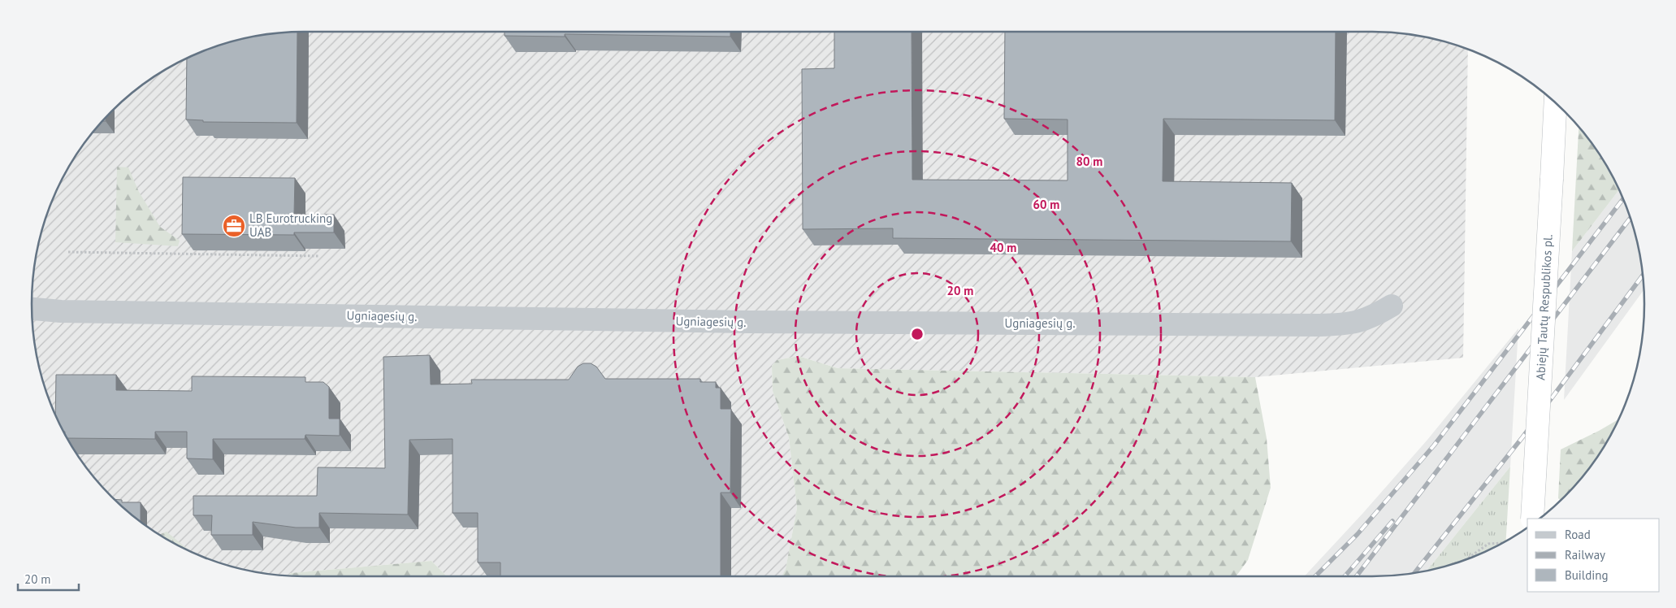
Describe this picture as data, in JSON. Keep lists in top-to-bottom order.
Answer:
{
  "streets": {
    "highway": ["Abiejų Tautų Respublikos pl."],
    "street": ["Ugniagesių g."]
  },
  "places": {
    "office": ["LB Eurotrucking UAB"]
  },
  "legend": ["Road", "Railway", "Building"],
  "scale_bar": "20 m",
  "rings": [
    "80 m",
    "60 m",
    "40 m",
    "20 m"
  ]
}
